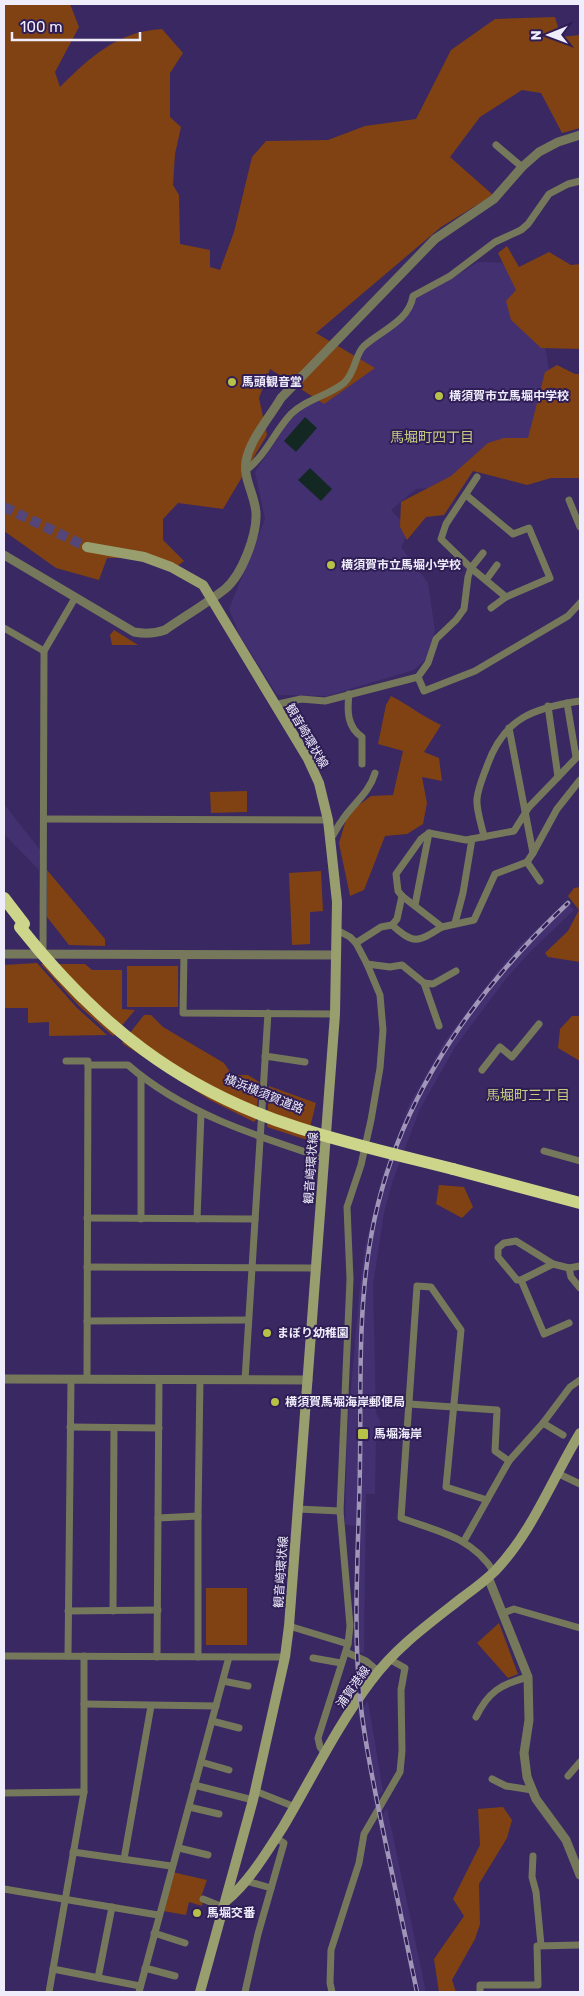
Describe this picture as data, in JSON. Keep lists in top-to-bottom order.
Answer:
{
  "streets": {
    "highway": ["横浜横須賀道路"],
    "main road": ["観音崎環状線", "浦賀港線"]
  },
  "crossings": [
    ["観音崎環状線", "浦賀港線"]
  ],
  "districts": ["馬堀町四丁目", "馬堀町三丁目"],
  "places": {
    "other": [
      "馬頭観音堂",
      "横須賀市立馬堀中学校",
      "横須賀市立馬堀小学校",
      "まぼり幼稚園",
      "横須賀馬堀海岸郵便局",
      "馬堀交番"
    ],
    "transit": ["馬堀海岸"]
  },
  "scale_bar": "100 m",
  "north": "left"
}
